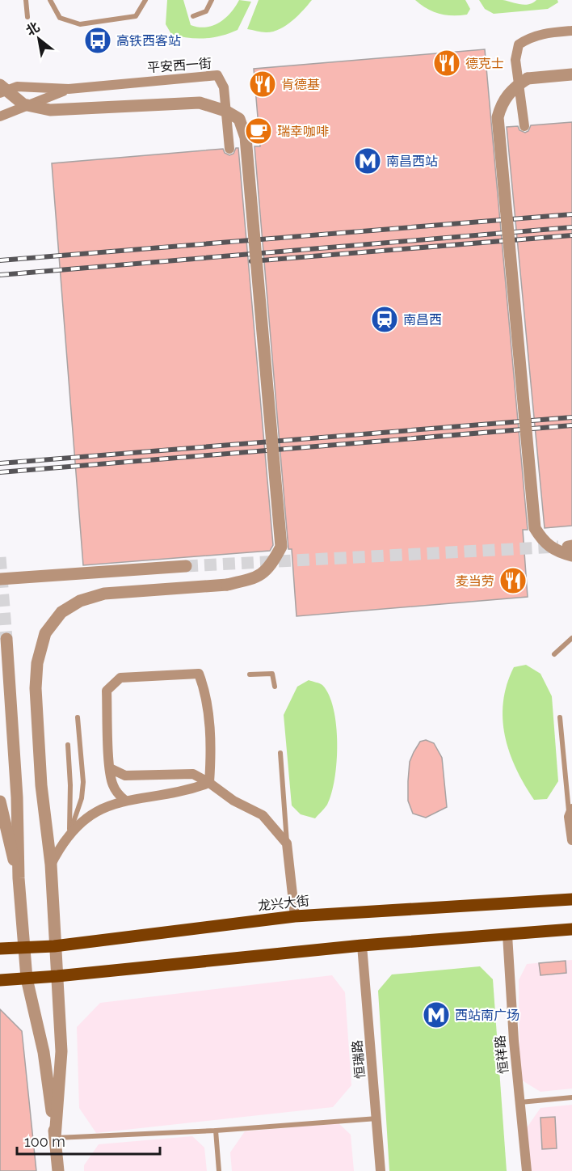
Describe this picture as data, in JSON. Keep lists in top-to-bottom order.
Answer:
{
  "streets": {
    "main road": ["龙兴大街"],
    "street": ["平安西一街", "恒祥路", "恒瑞路"]
  },
  "places": {
    "bus stop": ["高铁西客站"],
    "restaurant": ["德克士", "肯德基", "麦当劳"],
    "cafe": ["瑞幸咖啡"],
    "metro station": ["南昌西站", "西站南广场"],
    "station": ["南昌西"]
  },
  "scale_bar": "100 m",
  "north": "top left"
}
